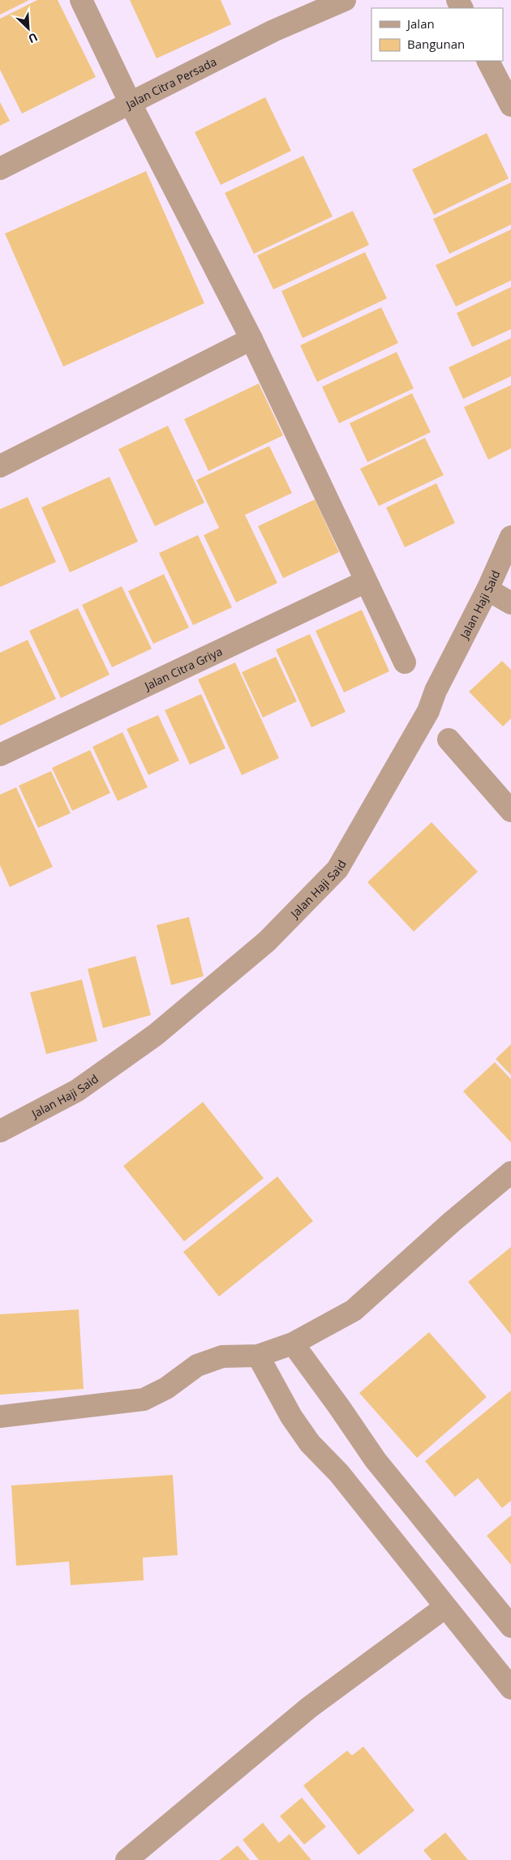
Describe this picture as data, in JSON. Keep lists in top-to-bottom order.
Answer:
{
  "streets": {
    "street": ["Jalan Citra Persada", "Jalan Haji Said", "Jalan Citra Griya"]
  },
  "legend": ["Jalan", "Bangunan"],
  "north": "bottom right"
}
